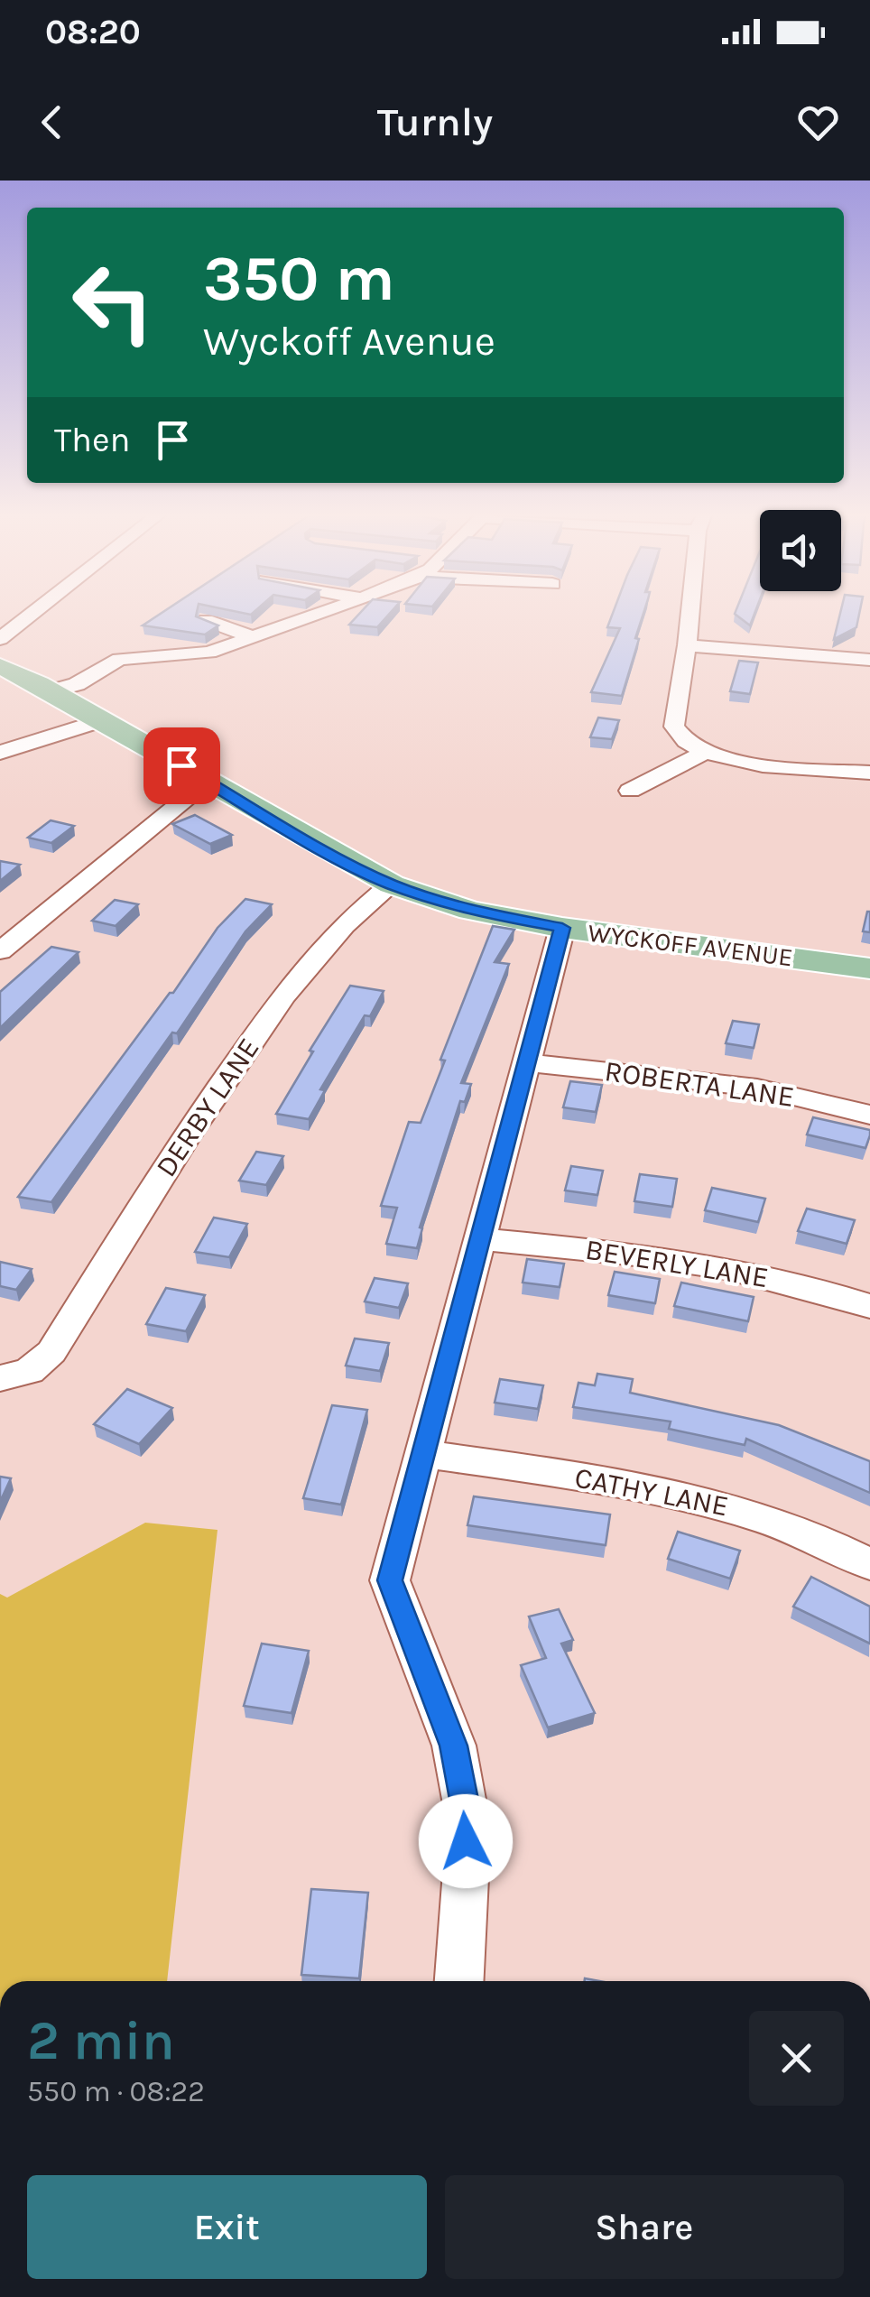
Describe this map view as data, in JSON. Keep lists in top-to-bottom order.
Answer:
{
  "streets": {
    "main road": ["WYCKOFF AVENUE"],
    "street": [
      "ROBERTA LANE",
      "DERBY LANE",
      "BEVERLY LANE",
      "CATHY LANE"
    ]
  },
  "crossings": [
    ["WYCKOFF AVENUE", "DERBY LANE"]
  ],
  "page": {
    "status": "08:20",
    "header": "Turnly",
    "turn": ["350 m", "Wyckoff Avenue"],
    "then": "Then",
    "heading": ["2 min", "550 m · 08:22"],
    "buttons": ["Exit", "Share"]
  }
}
